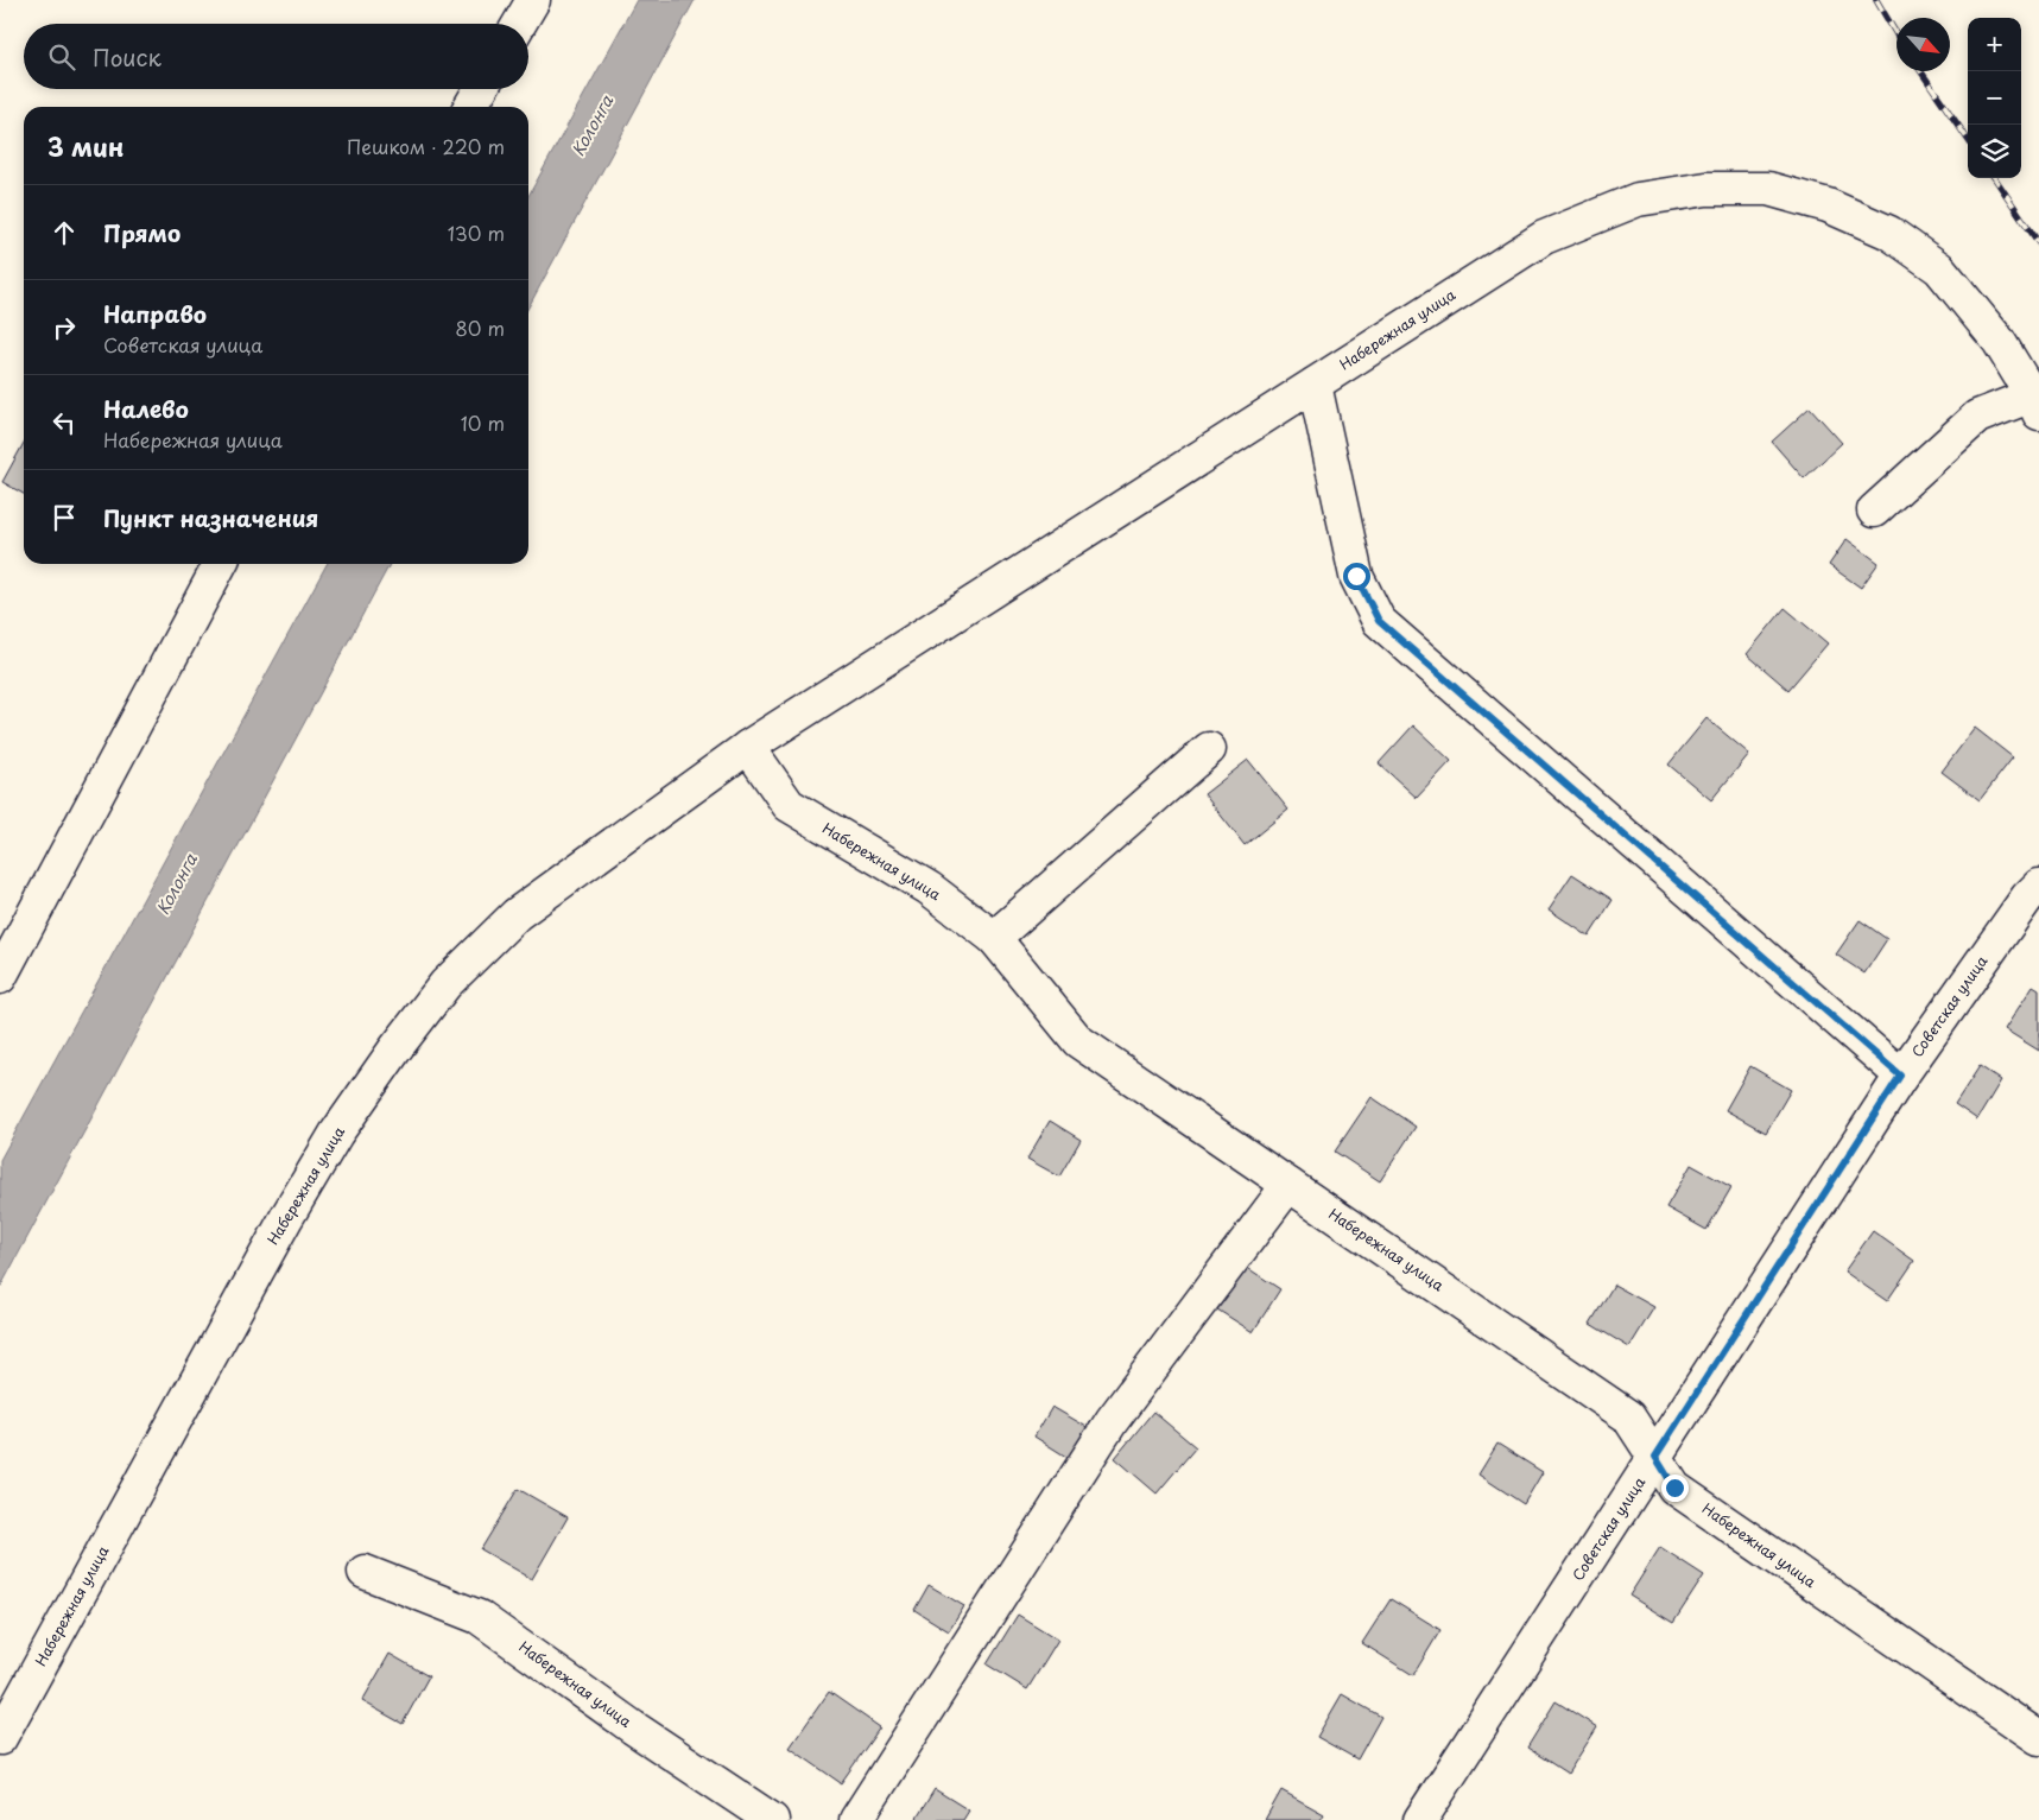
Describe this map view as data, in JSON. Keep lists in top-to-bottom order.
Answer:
{
  "streets": {
    "main road": ["Набережная улица", "Советская улица"]
  },
  "crossings": [
    ["Набережная улица", "Советская улица"]
  ],
  "water": ["Колонга"],
  "north": "bottom right",
  "page": {
    "map_buttons": ["+", "−"],
    "search": "Поиск",
    "heading": ["3 мин", "Пешком · 220 m"],
    "list": [
      ["Прямо", "130 m"],
      ["Направо", "Советская улица", "80 m"],
      ["Налево", "Набережная улица", "10 m"],
      "Пункт назначения"
    ]
  }
}
